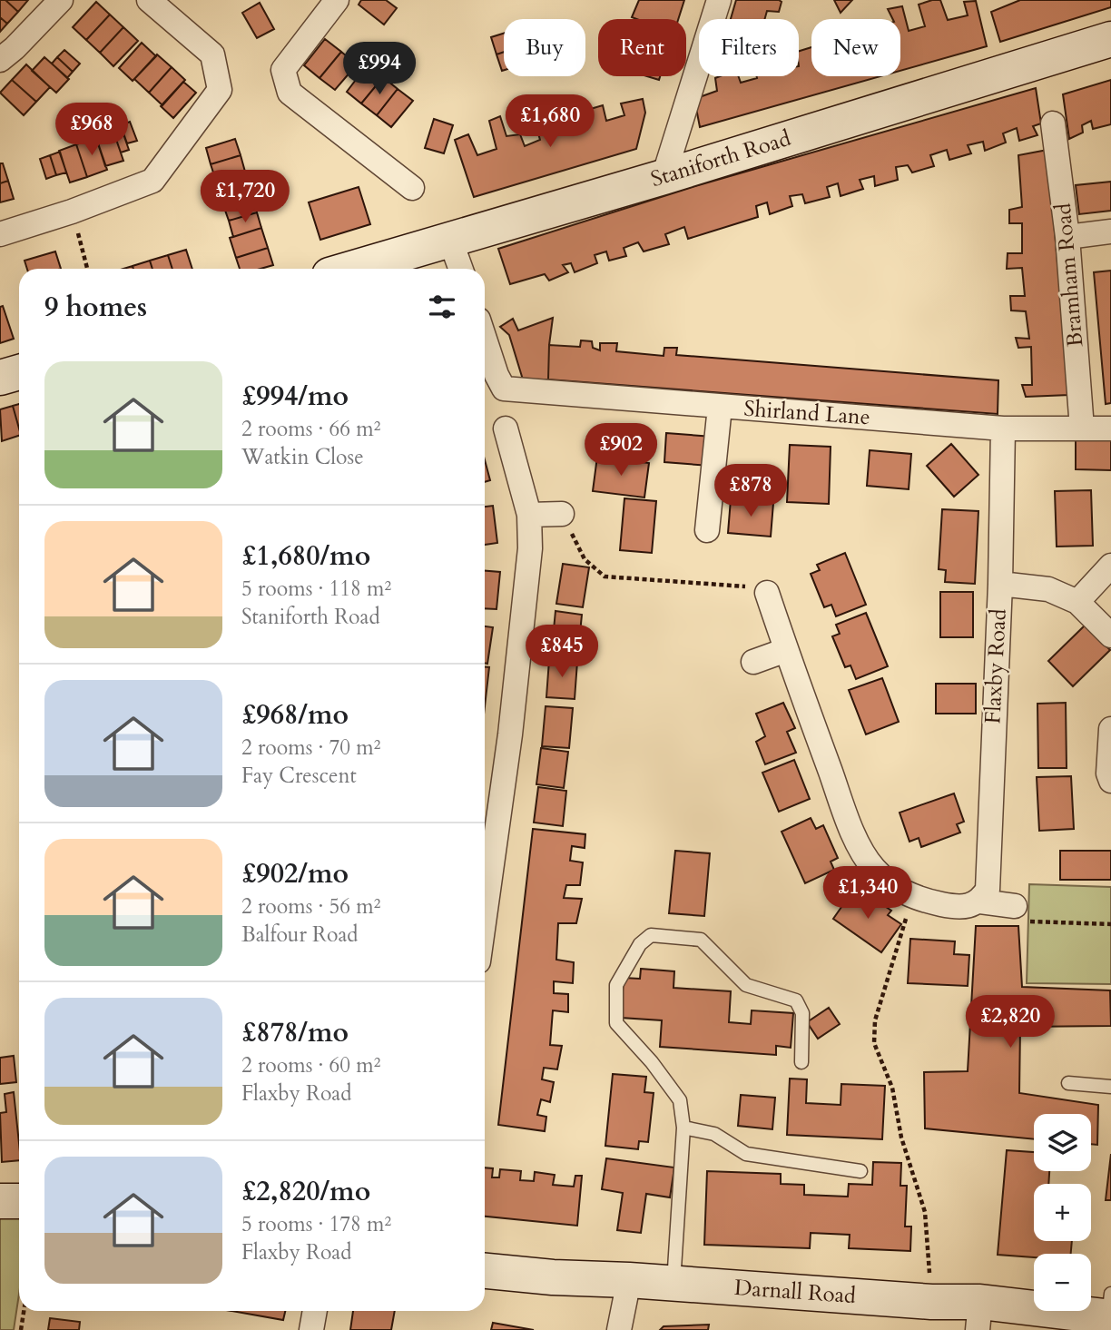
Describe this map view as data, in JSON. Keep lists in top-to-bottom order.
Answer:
{
  "streets": {
    "main road": ["Staniforth Road", "Darnall Road"],
    "street": ["Bramham Road", "Shirland Lane", "Flaxby Road"]
  },
  "crossings": [
    ["Bramham Road", "Shirland Lane"],
    ["Shirland Lane", "Flaxby Road"]
  ],
  "page": {
    "chip": [
      "Buy",
      "Rent",
      "Filters",
      "New"
    ],
    "price": [
      "£994",
      "£1,680",
      "£968",
      "£1,720",
      "£902",
      "£878",
      "£845",
      "£1,340",
      "£2,820"
    ],
    "heading": "9 homes",
    "list": [
      {
        "name": "£994/mo",
        "note": "2 rooms · 66 m² · Watkin Close"
      },
      {
        "name": "£1,680/mo",
        "note": "5 rooms · 118 m² · Staniforth Road"
      },
      {
        "name": "£968/mo",
        "note": "2 rooms · 70 m² · Fay Crescent"
      },
      {
        "name": "£902/mo",
        "note": "2 rooms · 56 m² · Balfour Road"
      },
      {
        "name": "£878/mo",
        "note": "2 rooms · 60 m² · Flaxby Road"
      },
      {
        "name": "£2,820/mo",
        "note": "5 rooms · 178 m² · Flaxby Road"
      }
    ],
    "map_buttons": ["+", "−"]
  }
}
